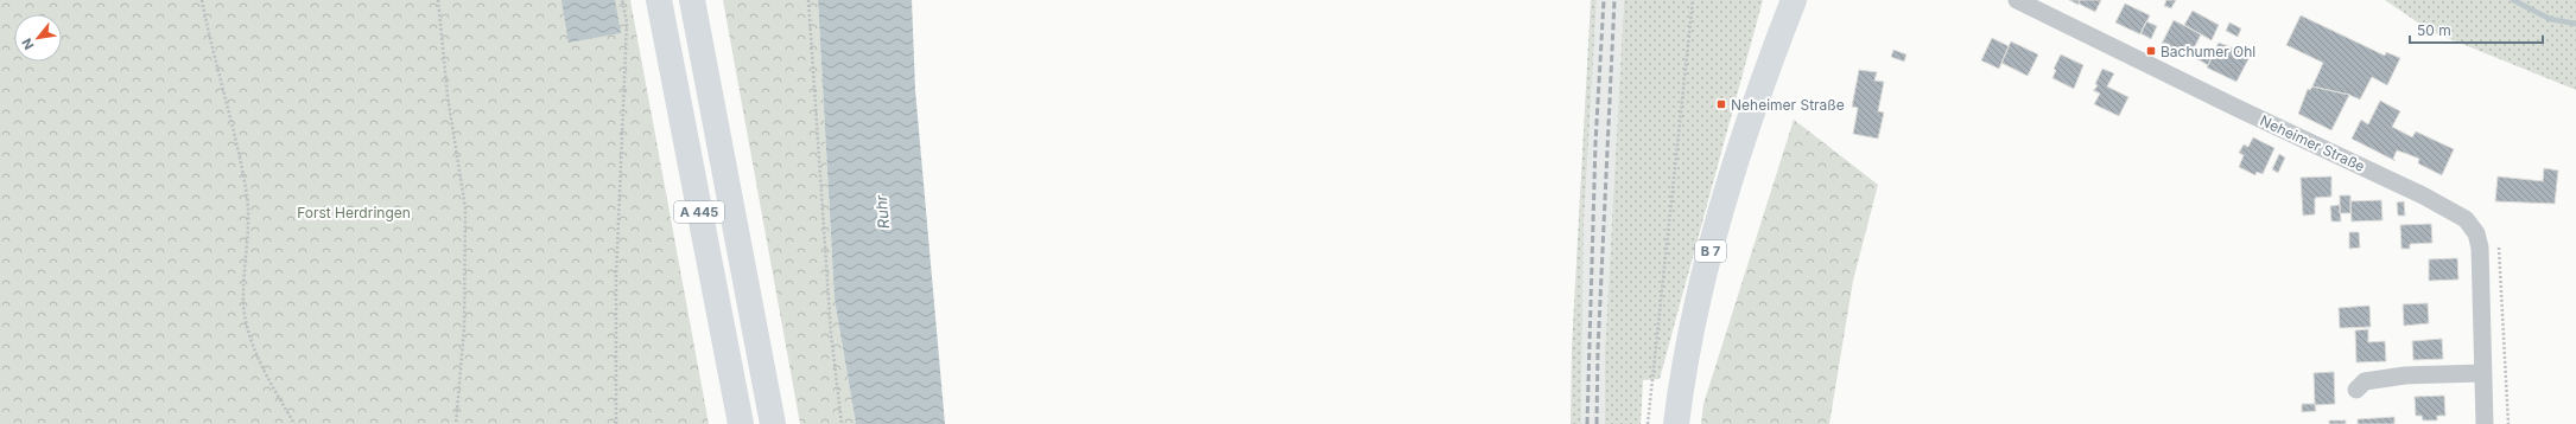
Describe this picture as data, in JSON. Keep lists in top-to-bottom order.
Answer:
{
  "streets": {
    "main road": ["A 445", "B 7"],
    "street": ["Neheimer Straße"]
  },
  "water": ["Ruhr"],
  "parks": ["Forst Herdringen"],
  "places": {
    "transit": ["Bachumer Ohl", "Neheimer Straße"]
  },
  "scale_bar": "50 m",
  "north": "bottom left"
}
